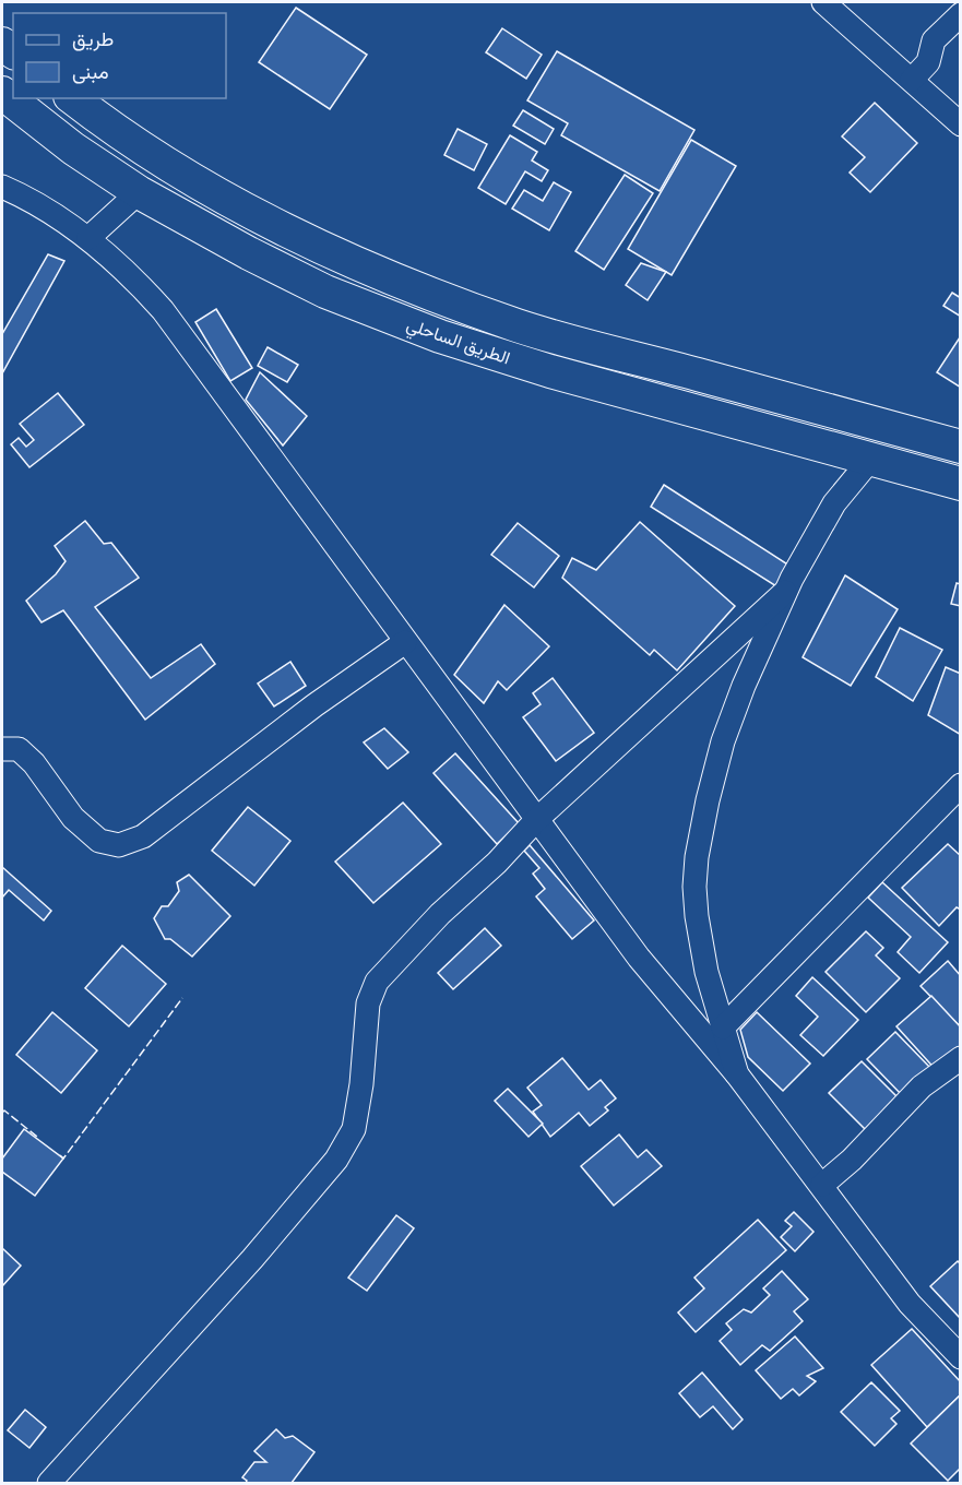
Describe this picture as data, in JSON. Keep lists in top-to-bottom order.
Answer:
{
  "streets": {
    "highway": ["الطريق الساحلي"]
  },
  "legend": ["طريق", "مبنى"]
}
